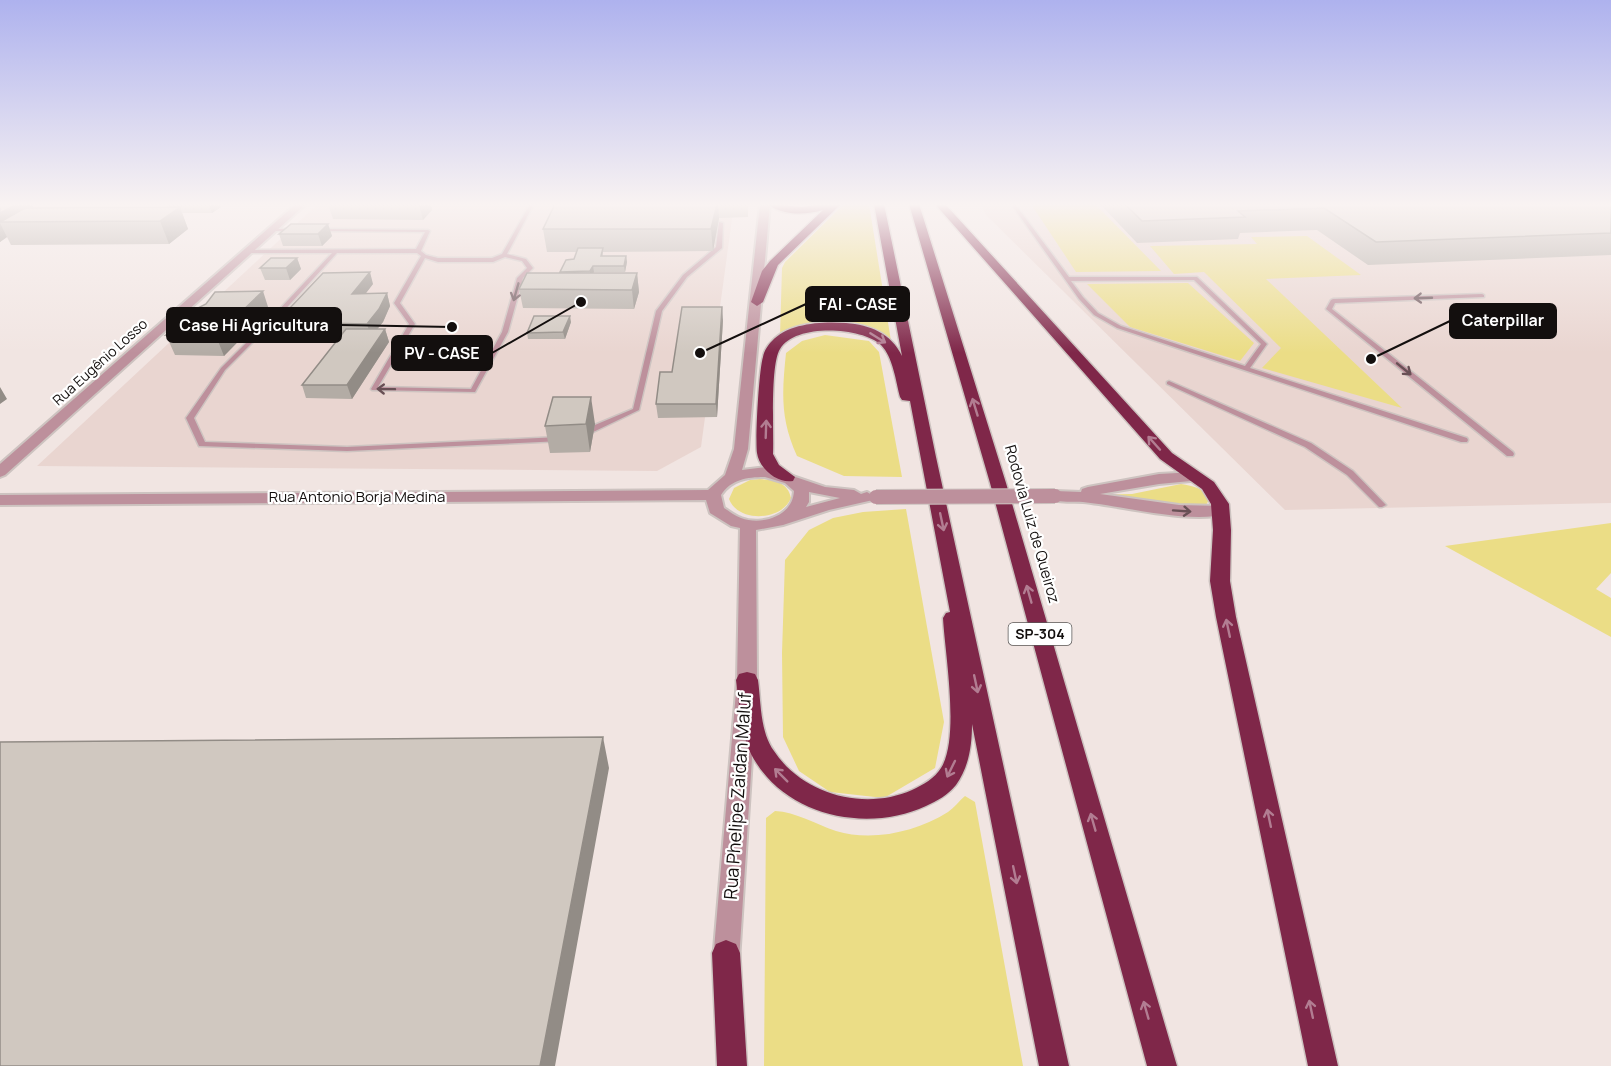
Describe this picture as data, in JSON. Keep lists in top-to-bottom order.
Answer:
{
  "streets": {
    "highway": ["Rodovia Luiz de Queiroz", "SP-304"],
    "street": ["Rua Eugênio Losso", "Rua Antonio Borja Medina", "Rua Phelipe Zaidan Maluf"]
  },
  "crossings": [
    ["Rua Antonio Borja Medina", "Rua Phelipe Zaidan Maluf"]
  ],
  "places": [
    "PV - CASE",
    "Case Hi Agricultura",
    "FAI - CASE",
    "Caterpillar"
  ]
}
